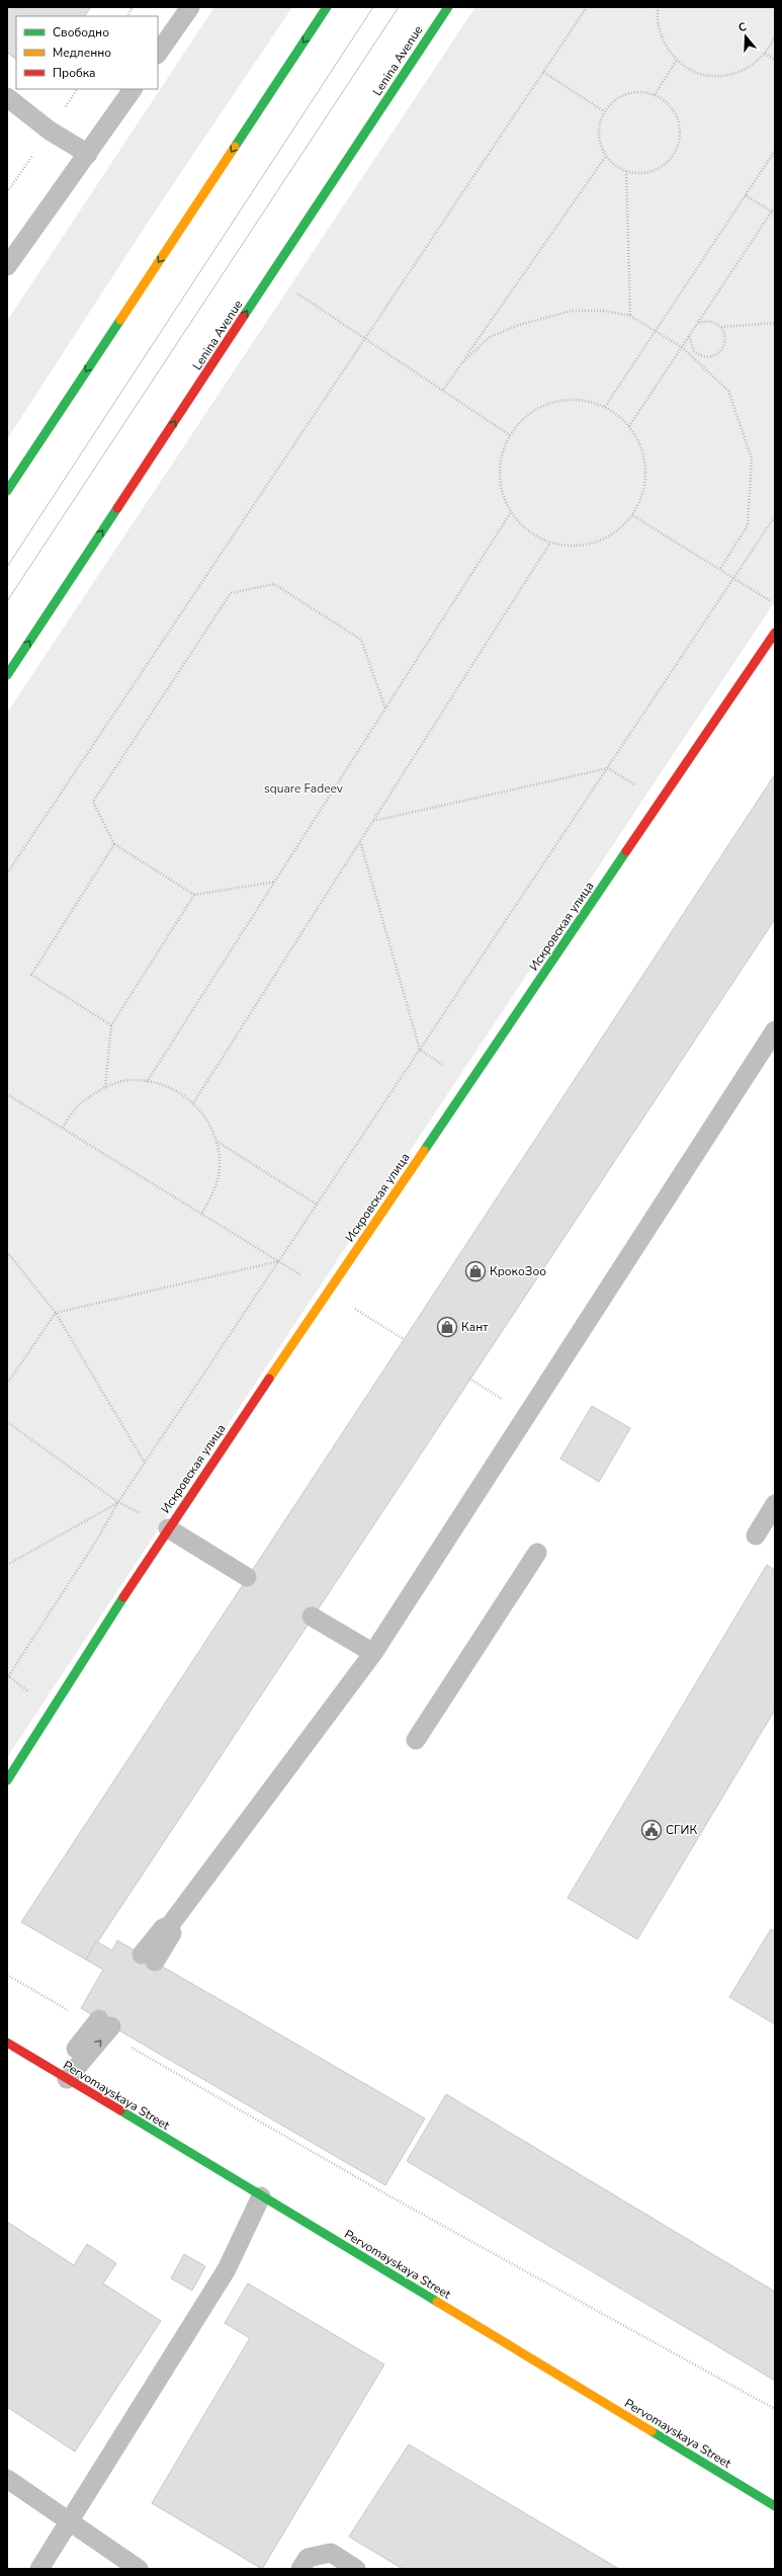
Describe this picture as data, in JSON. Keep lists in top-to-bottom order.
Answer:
{
  "streets": {
    "street": ["Lenina Avenue", "Искровская улица", "Pervomayskaya Street"]
  },
  "one_way": ["Lenina Avenue"],
  "parks": ["square Fadeev"],
  "places": {
    "shop": ["КрокоЗоо", "Кант"],
    "public building": ["СГИК"]
  },
  "legend": ["Свободно", "Медленно", "Пробка"],
  "north": "top"
}
